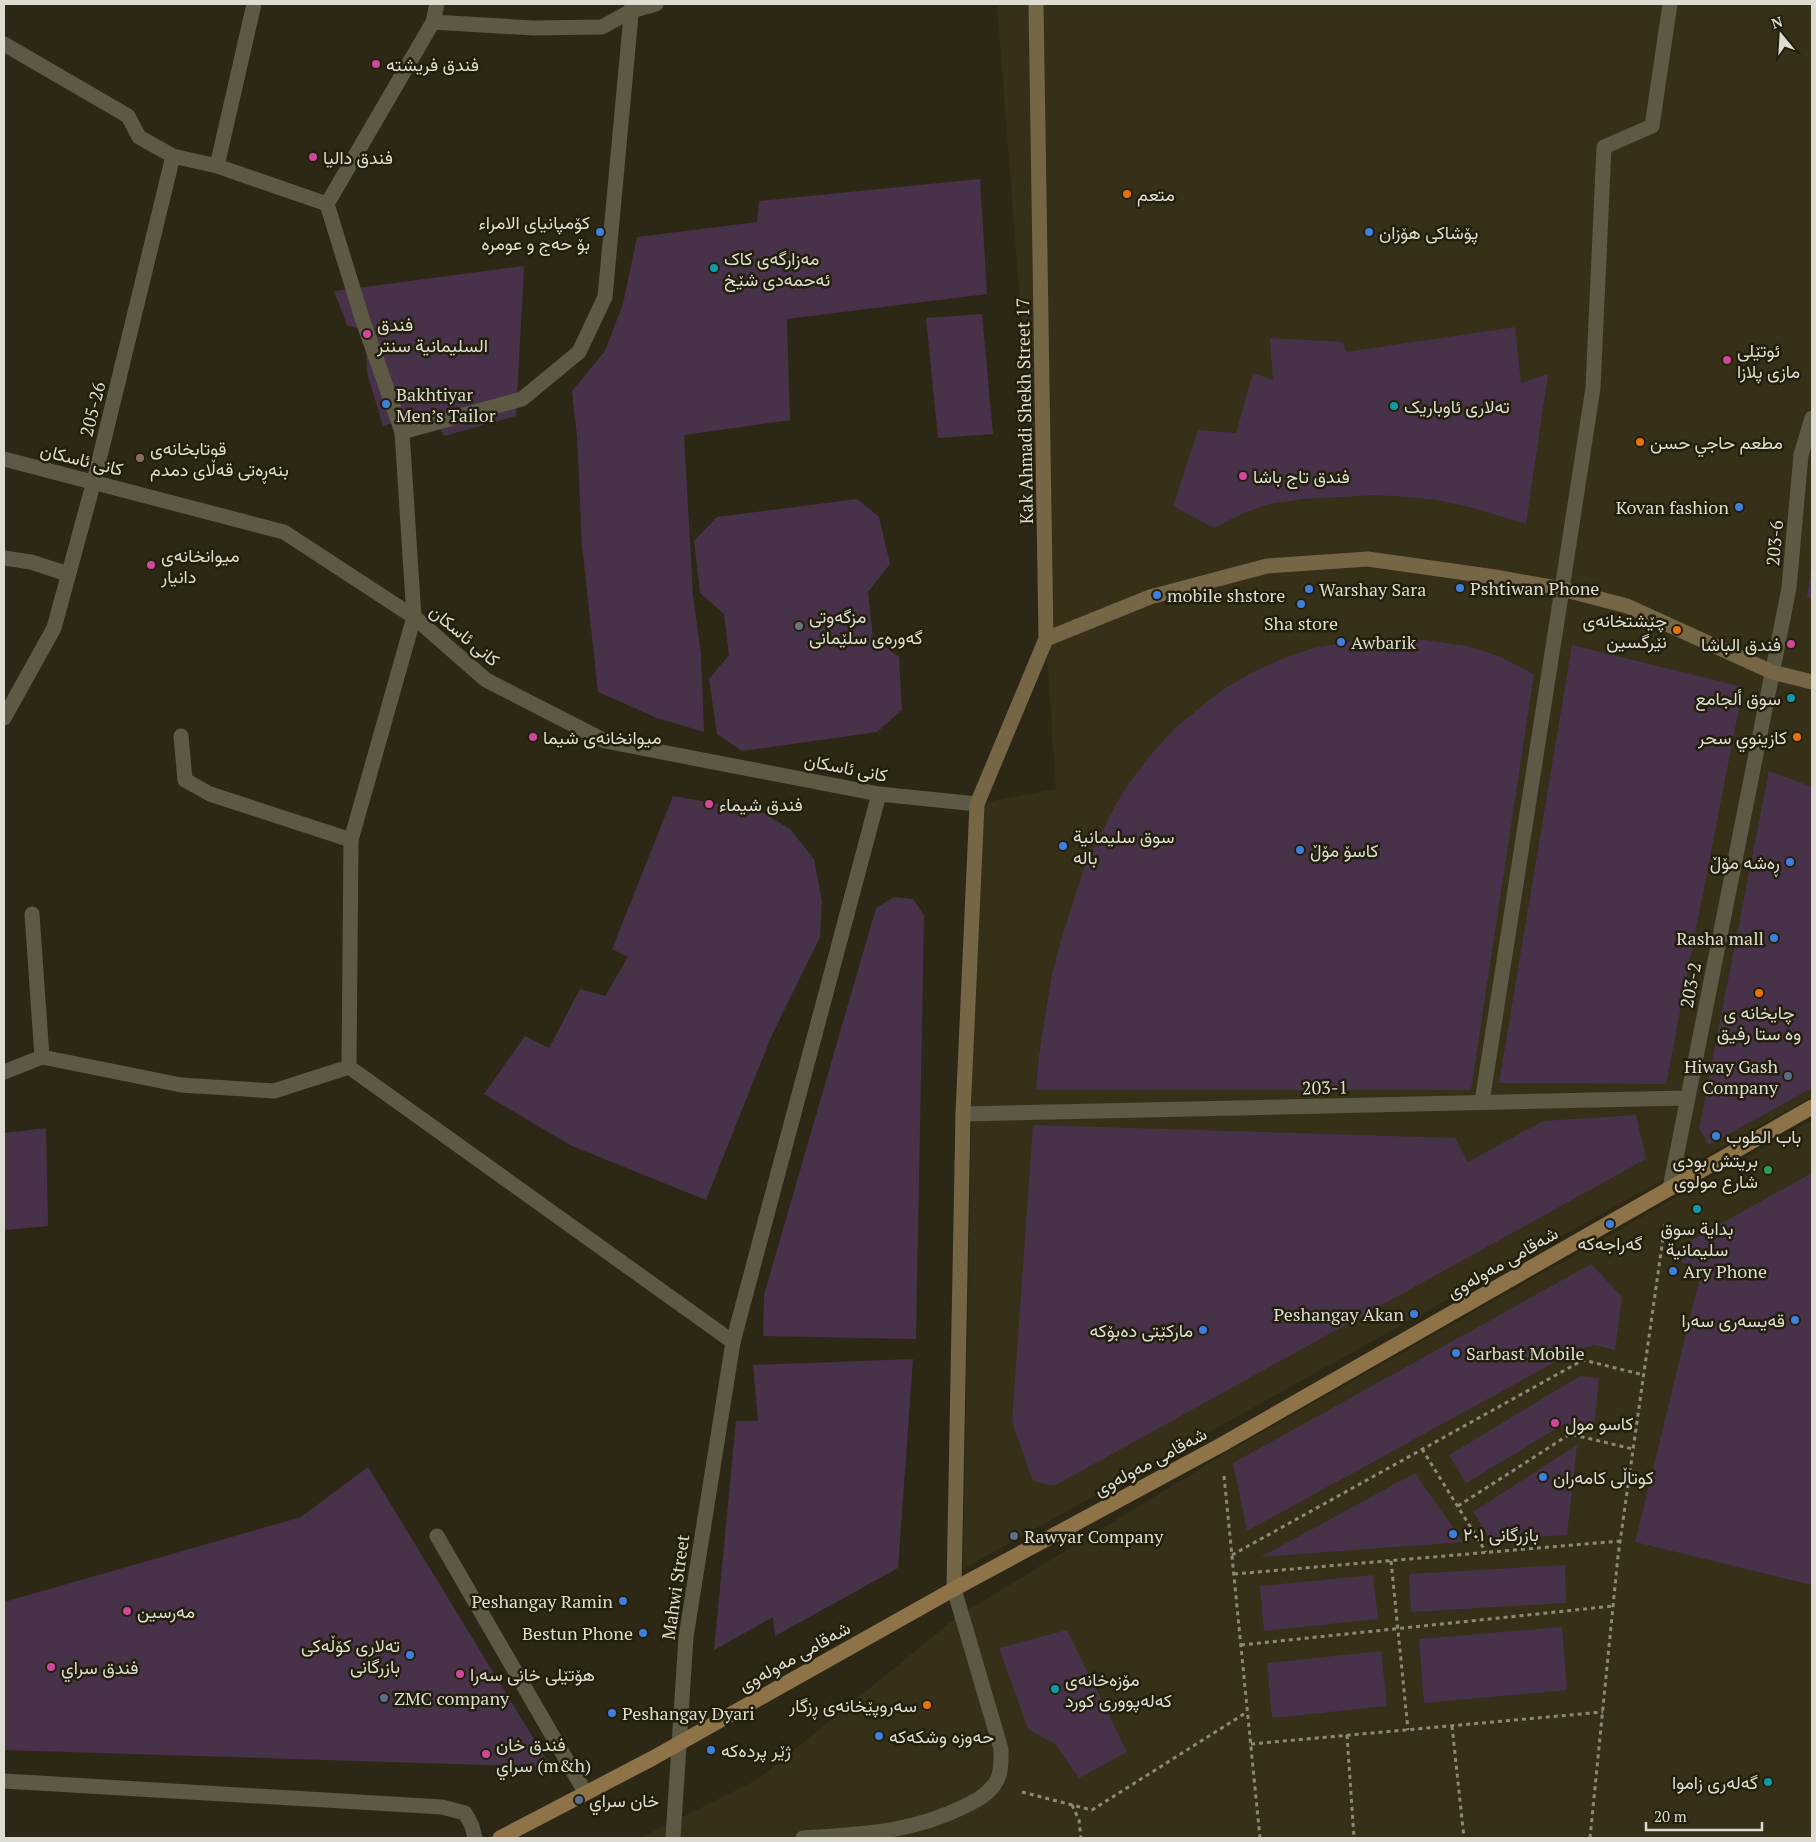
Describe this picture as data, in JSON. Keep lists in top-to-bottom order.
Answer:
{
  "streets": {
    "main road": ["Kak Ahmadi Shekh Street 17", "شەقامی مەولەوی"],
    "street": [
      "205-26",
      "کانی ئاسکان",
      "203-6",
      "203-2",
      "203-1",
      "Mahwi Street"
    ]
  },
  "crossings": [
    ["205-26", "کانی ئاسکان"],
    ["Kak Ahmadi Shekh Street 17", "کانی ئاسکان"],
    ["کانی ئاسکان", "Mahwi Street"],
    ["203-6", "203-2"],
    ["203-2", "203-1"],
    ["203-2", "شەقامی مەولەوی"]
  ],
  "places": [
    "فندق فريشته",
    "فندق داليا",
    "متعم",
    "کۆمپانیای الامراء بۆ حەج و عومرە",
    "پۆشاکی هۆزان",
    "مەزارگەی کاک ئەحمەدی شێخ",
    "فندق السليمانية سنتر",
    "ئوتێلی مازی پلازا",
    "Bakhtiyar Men’s Tailor",
    "تەلاری ئاوباریک",
    "مطعم حاجي حسن",
    "قوتابخانەی بنەڕەتی قەڵای دمدم",
    "فندق تاج باشا",
    "Kovan fashion",
    "میوانخانەی دانیار",
    "Pshtiwan Phone",
    "Warshay Sara",
    "mobile shstore",
    "Sha store",
    "مزگەوتی گەورەی سلێمانی",
    "چێشتخانە‌ی نێرگسین",
    "Awbarik",
    "فندق الباشا",
    "سوق ألجامع",
    "میوانخانەی شیما",
    "كازينوي سحر",
    "فندق شيماء",
    "سوق سليمانية باله",
    "کاسۆ مۆڵ",
    "ڕەشە مۆڵ",
    "Rasha mall",
    "چايخانه ى وه ستا رفيق",
    "Hiway Gash Company",
    "باب الطوب",
    "بريتش بودى شارع مولوى",
    "بداية سوق سليمانية",
    "گە‌راجە‌كە",
    "Ary Phone",
    "Peshangay Akan",
    "قەیسەری سەرا",
    "مارکێتی دەبۆکە",
    "Sarbast Mobile",
    "كاسو مول",
    "کوتاڵی کامەران",
    "بازرگانی ٢٠١",
    "Rawyar Company",
    "Peshangay Ramin",
    "مەرسین",
    "Bestun Phone",
    "تەلاری کۆڵەکی بازرگانی",
    "فندق سراي",
    "هۆتێلی خانی سەرا",
    "مۆزەخانەی کەلەپووری کورد",
    "ZMC company",
    "سەروپێخانەى ڕزگار",
    "Peshangay Dyari",
    "حەوزە وشکەکە",
    "ژێر پردەکە",
    "فندق خان سراي (m&h)",
    "گەلەری زاموا",
    "خان سراي"
  ],
  "scale_bar": "20 m",
  "north": "top"
}
